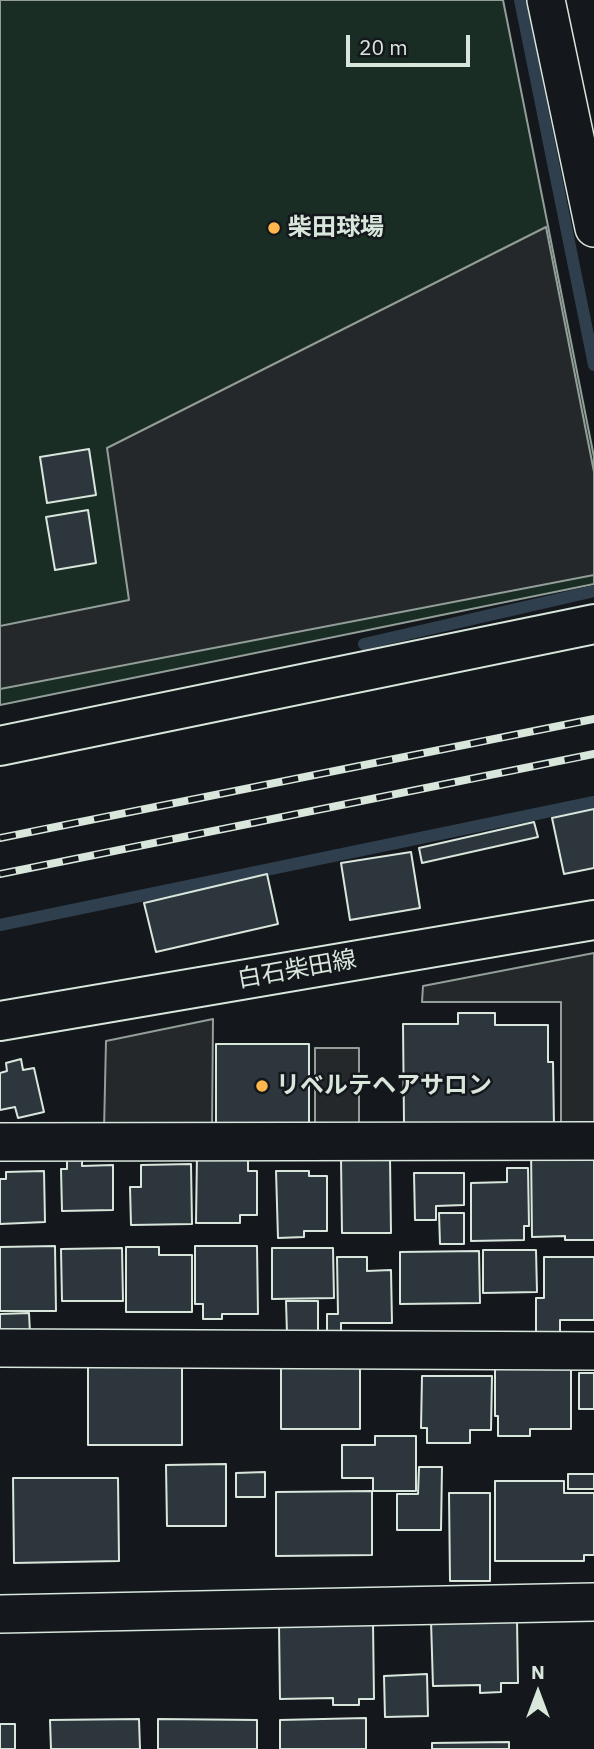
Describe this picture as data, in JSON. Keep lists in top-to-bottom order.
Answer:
{
  "streets": {
    "street": ["白石柴田線"]
  },
  "places": ["柴田球場", "リベルテヘアサロン"],
  "scale_bar": "20 m",
  "north": "top"
}
